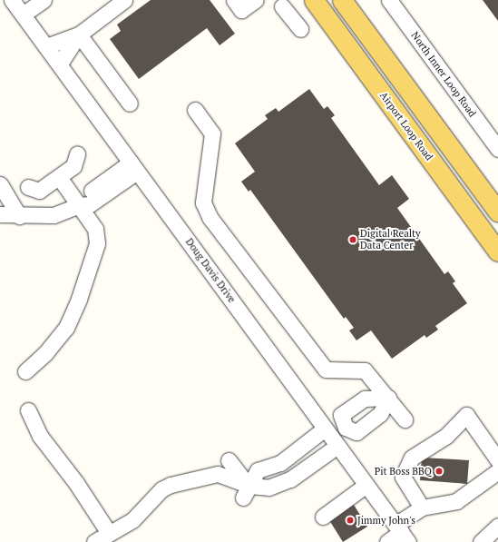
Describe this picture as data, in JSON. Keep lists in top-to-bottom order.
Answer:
{
  "streets": {
    "main road": ["Airport Loop Road"],
    "street": ["North Inner Loop Road", "Doug Davis Drive"]
  },
  "places": ["Digital Realty Data Center", "Pit Boss BBQ", "Jimmy John's"]
}
